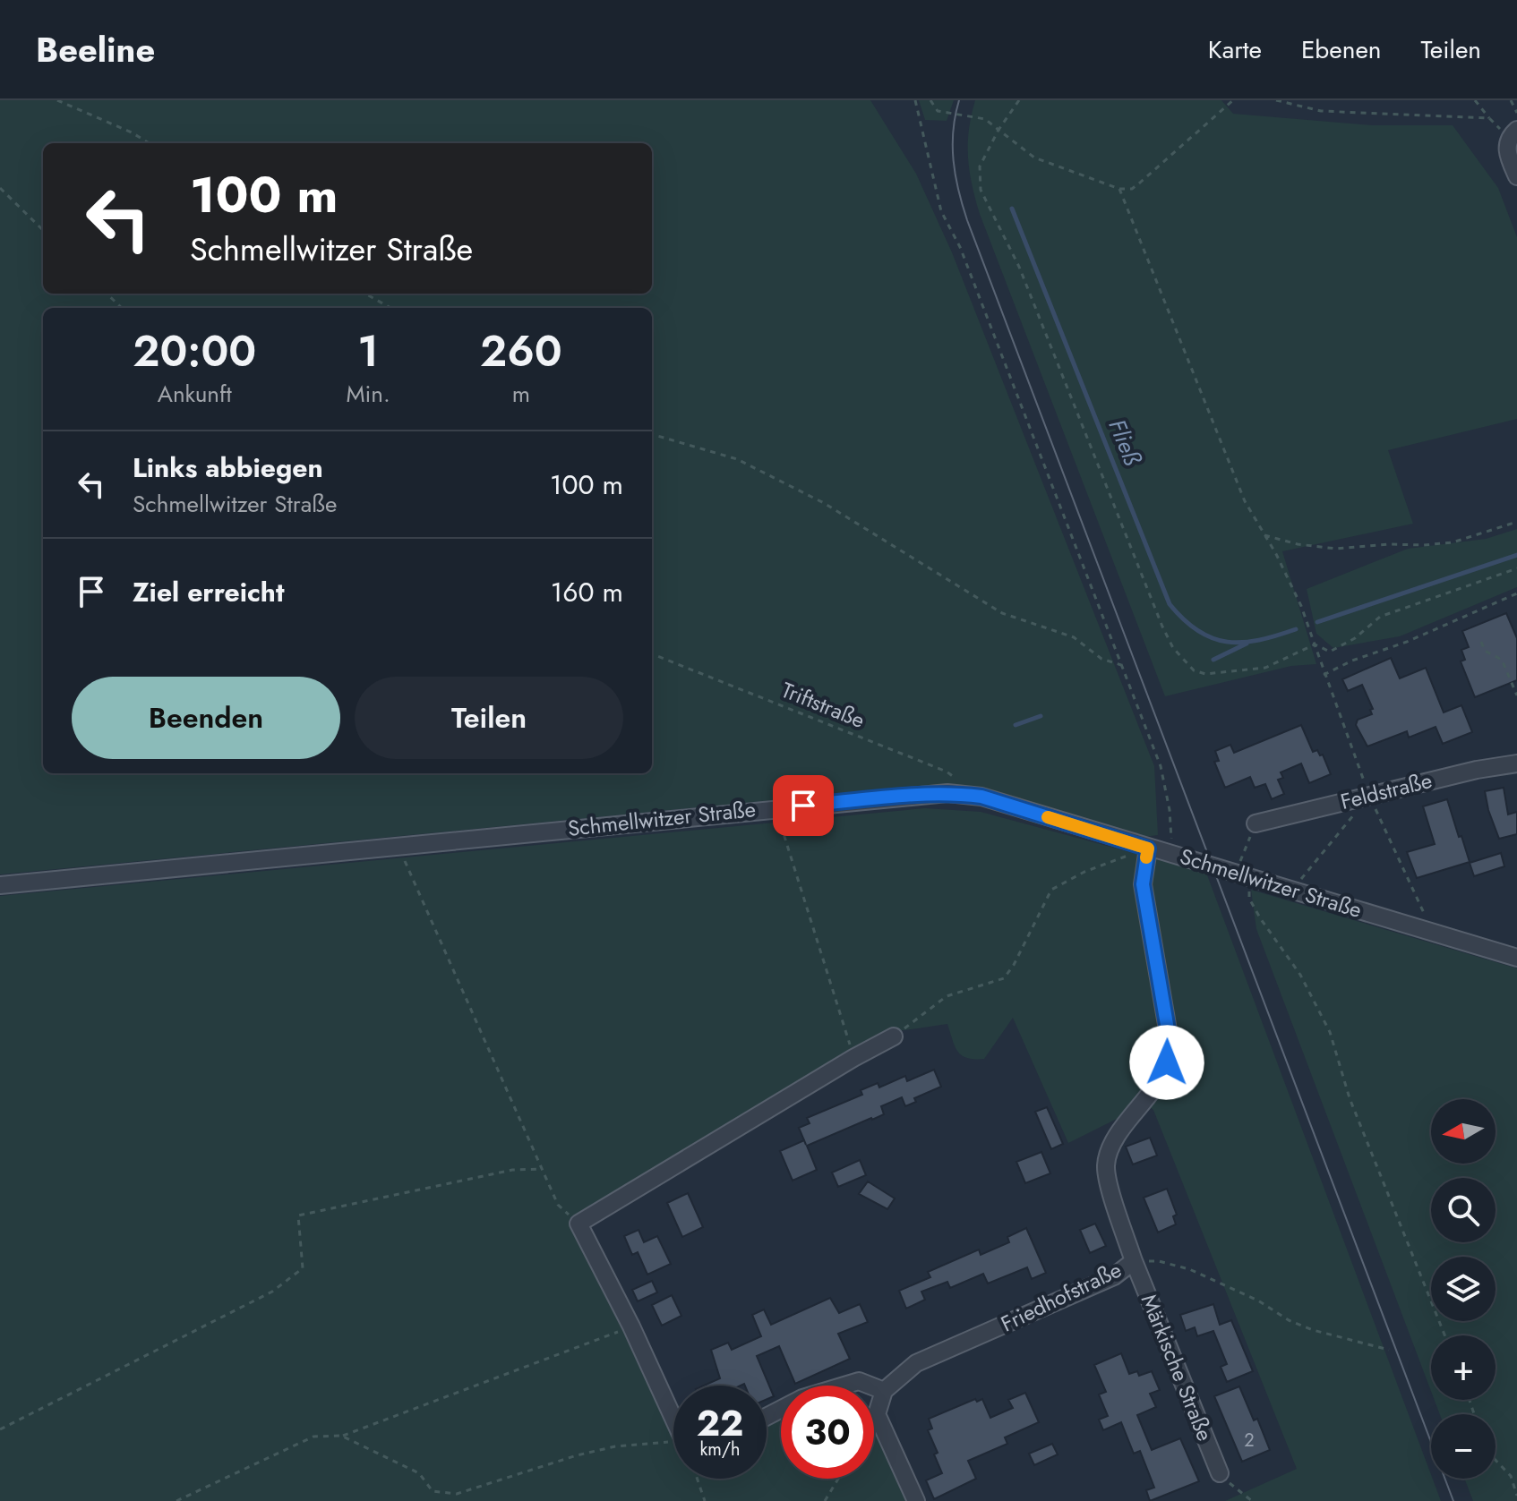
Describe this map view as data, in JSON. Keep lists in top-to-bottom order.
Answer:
{
  "streets": {
    "street": [
      "Feldstraße",
      "Schmellwitzer Straße",
      "Friedhofstraße",
      "Märkische Straße"
    ],
    "path": ["Triftstraße"]
  },
  "crossings": [
    ["Schmellwitzer Straße", "Friedhofstraße"],
    ["Friedhofstraße", "Märkische Straße"]
  ],
  "water": ["Fließ"],
  "house_numbers": ["2"],
  "north": "left",
  "page": {
    "header": "Beeline",
    "nav": ["Karte", "Ebenen", "Teilen"],
    "turn": ["100 m", "Schmellwitzer Straße"],
    "eta": [
      "20:00",
      "Ankunft",
      "1",
      "Min.",
      "260",
      "m"
    ],
    "list": [
      {
        "name": "Links abbiegen",
        "note": "Schmellwitzer Straße",
        "value": "100 m"
      },
      {
        "name": "Ziel erreicht",
        "value": "160 m"
      }
    ],
    "buttons": ["Beenden", "Teilen"],
    "map_buttons": ["+", "−"],
    "speed": "22 km/h",
    "limit": "30"
  }
}
